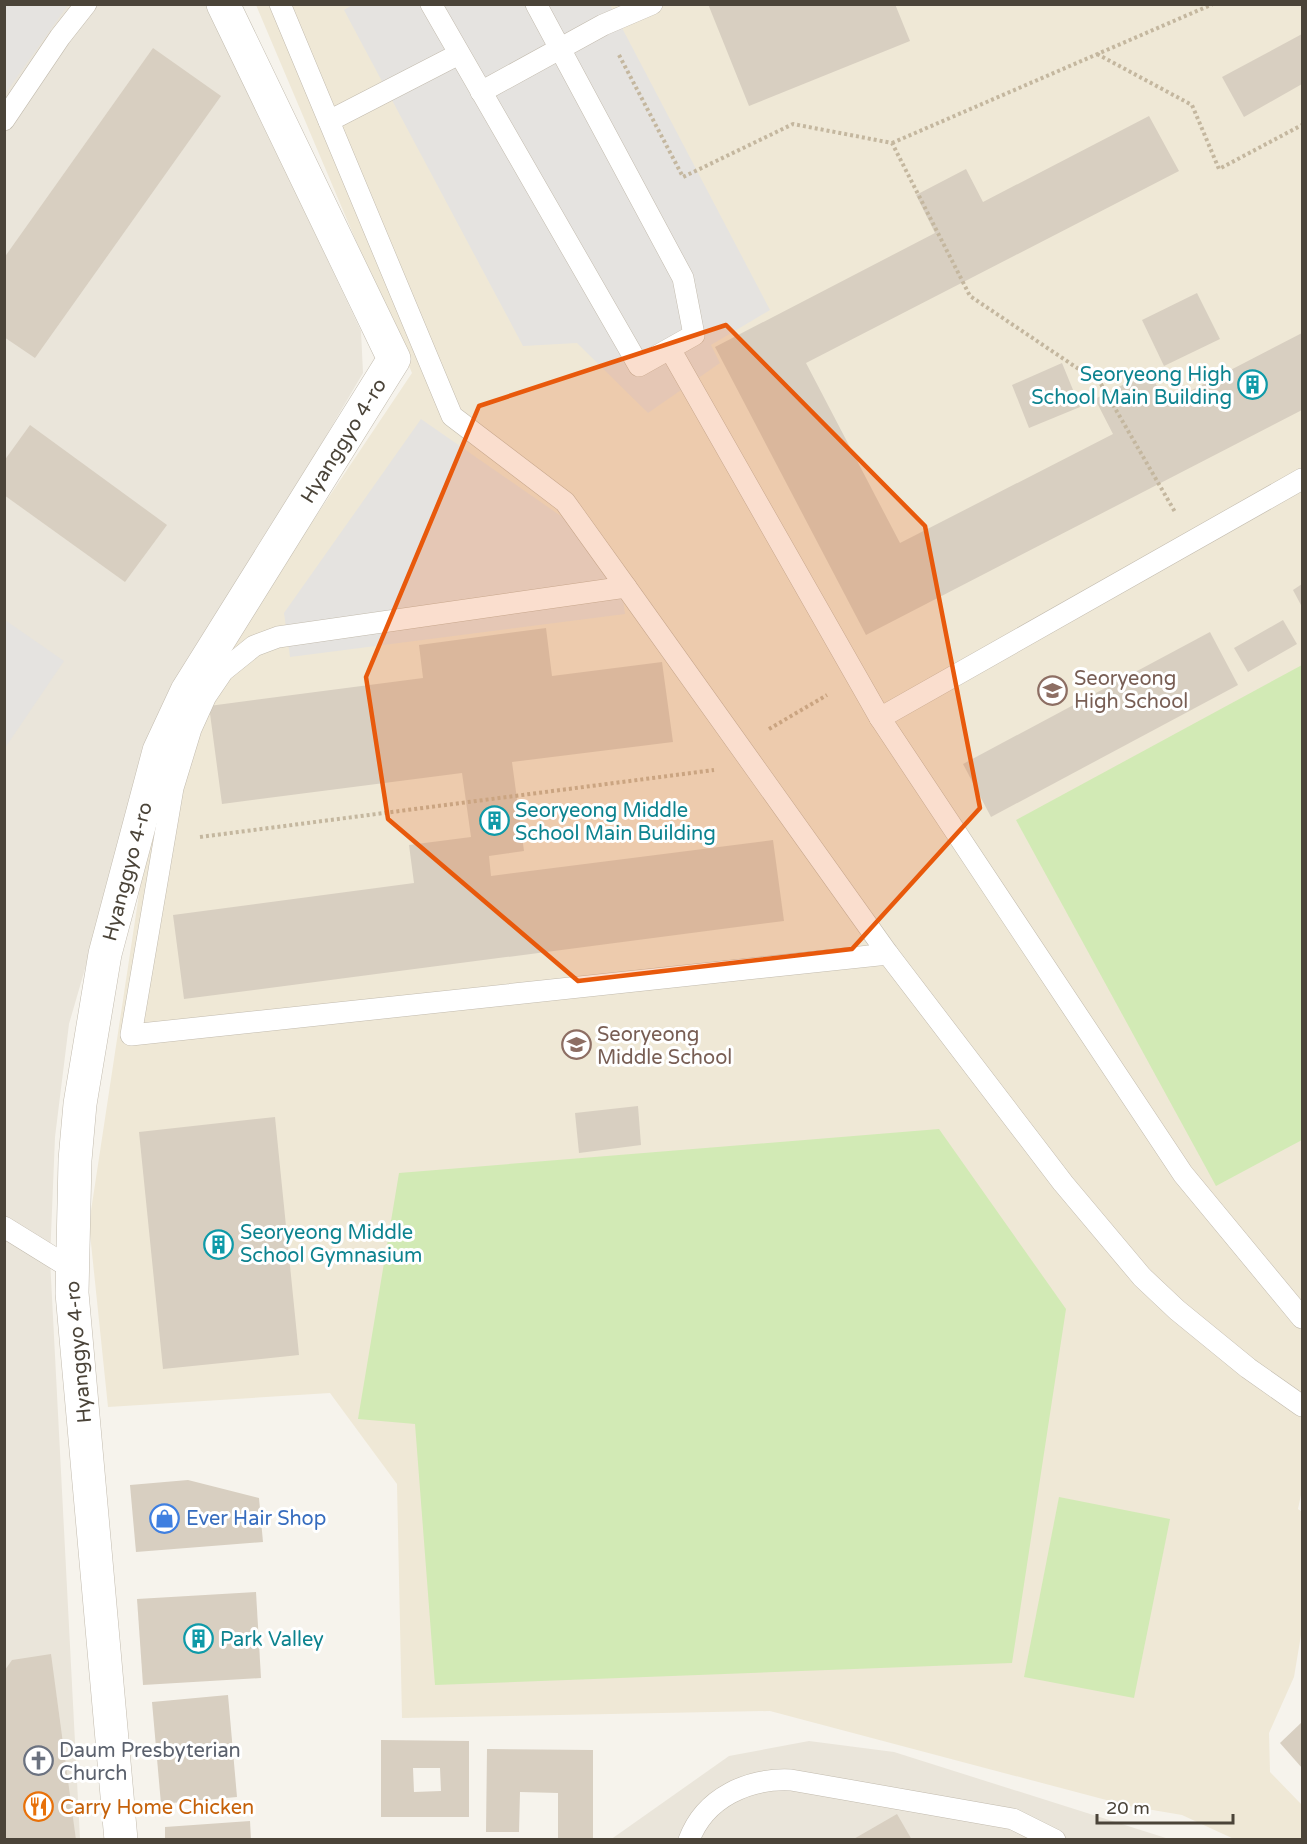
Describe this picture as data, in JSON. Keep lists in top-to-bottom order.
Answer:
{
  "streets": {
    "street": ["Hyanggyo 4-ro"]
  },
  "places": {
    "building": [
      "Seoryeong High School Main Building",
      "Seoryeong Middle School Main Building",
      "Seoryeong Middle School Gymnasium",
      "Park Valley"
    ],
    "school or university": ["Seoryeong High School", "Seoryeong Middle School"],
    "shop": ["Ever Hair Shop"],
    "church": ["Daum Presbyterian Church"],
    "restaurant": ["Carry Home Chicken"]
  },
  "scale_bar": "20 m"
}
